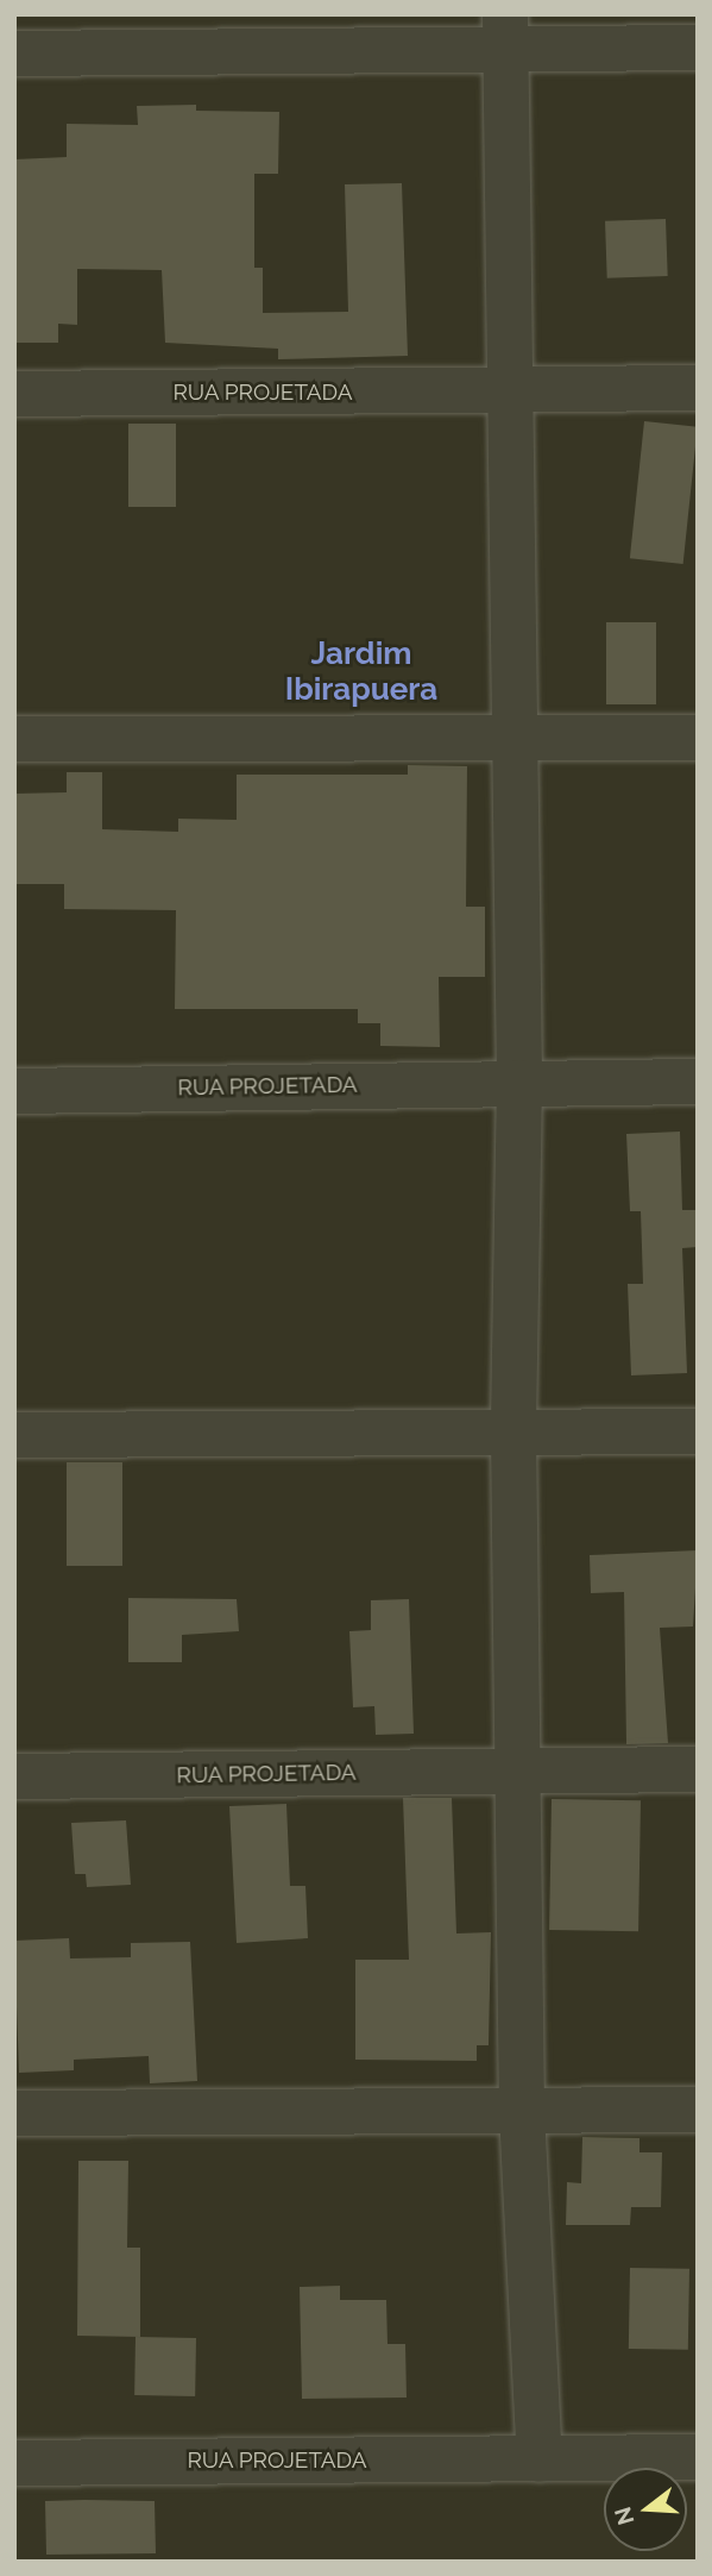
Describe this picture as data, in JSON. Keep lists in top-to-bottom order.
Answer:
{
  "streets": {
    "street": ["RUA PROJETADA"]
  },
  "districts": ["Jardim Ibirapuera"],
  "north": "left"
}
